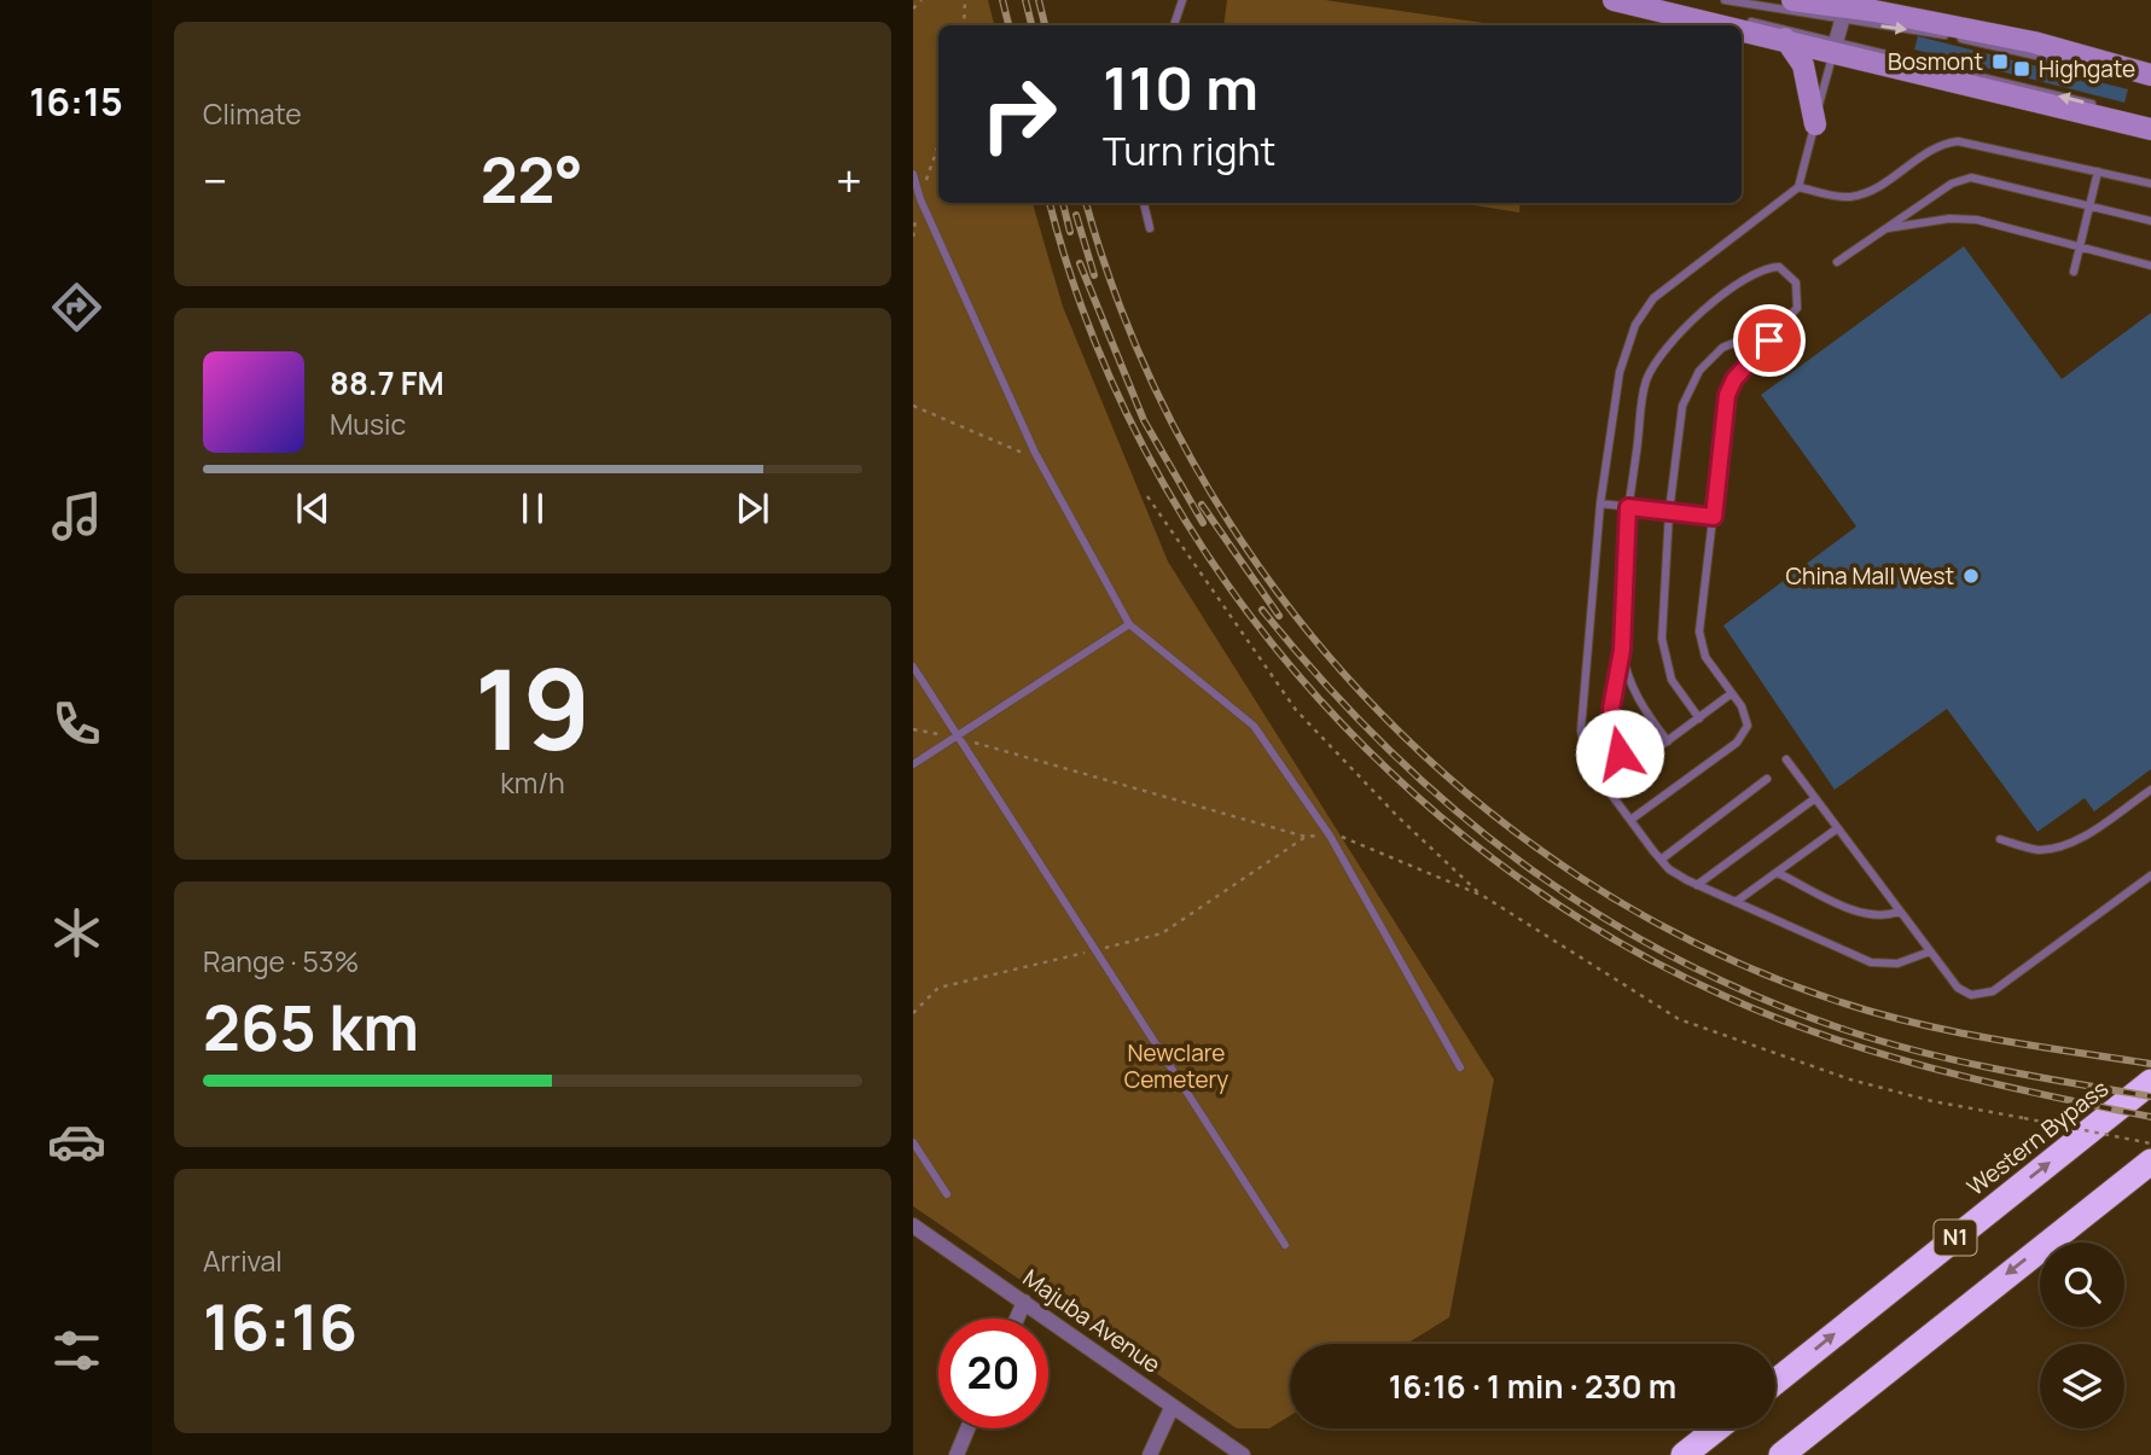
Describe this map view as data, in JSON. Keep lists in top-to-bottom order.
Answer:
{
  "streets": {
    "highway": ["Western Bypass", "N1"],
    "street": ["Majuba Avenue"]
  },
  "parks": ["Newclare Cemetery"],
  "places": {
    "transit": ["Bosmont", "Highgate"],
    "other": ["China Mall West"]
  },
  "page": {
    "tabs": "16:15",
    "tile": [
      "Climate",
      ["19", "km/h"],
      ["Range · 53%", "265 km"],
      ["Arrival", "16:16"]
    ],
    "turn": ["110 m", "Turn right"],
    "heat": ["−", "22°", "+"],
    "song": ["88.7 FM", "Music"],
    "limit": "20",
    "trip": "16:16 · 1 min · 230 m"
  }
}
